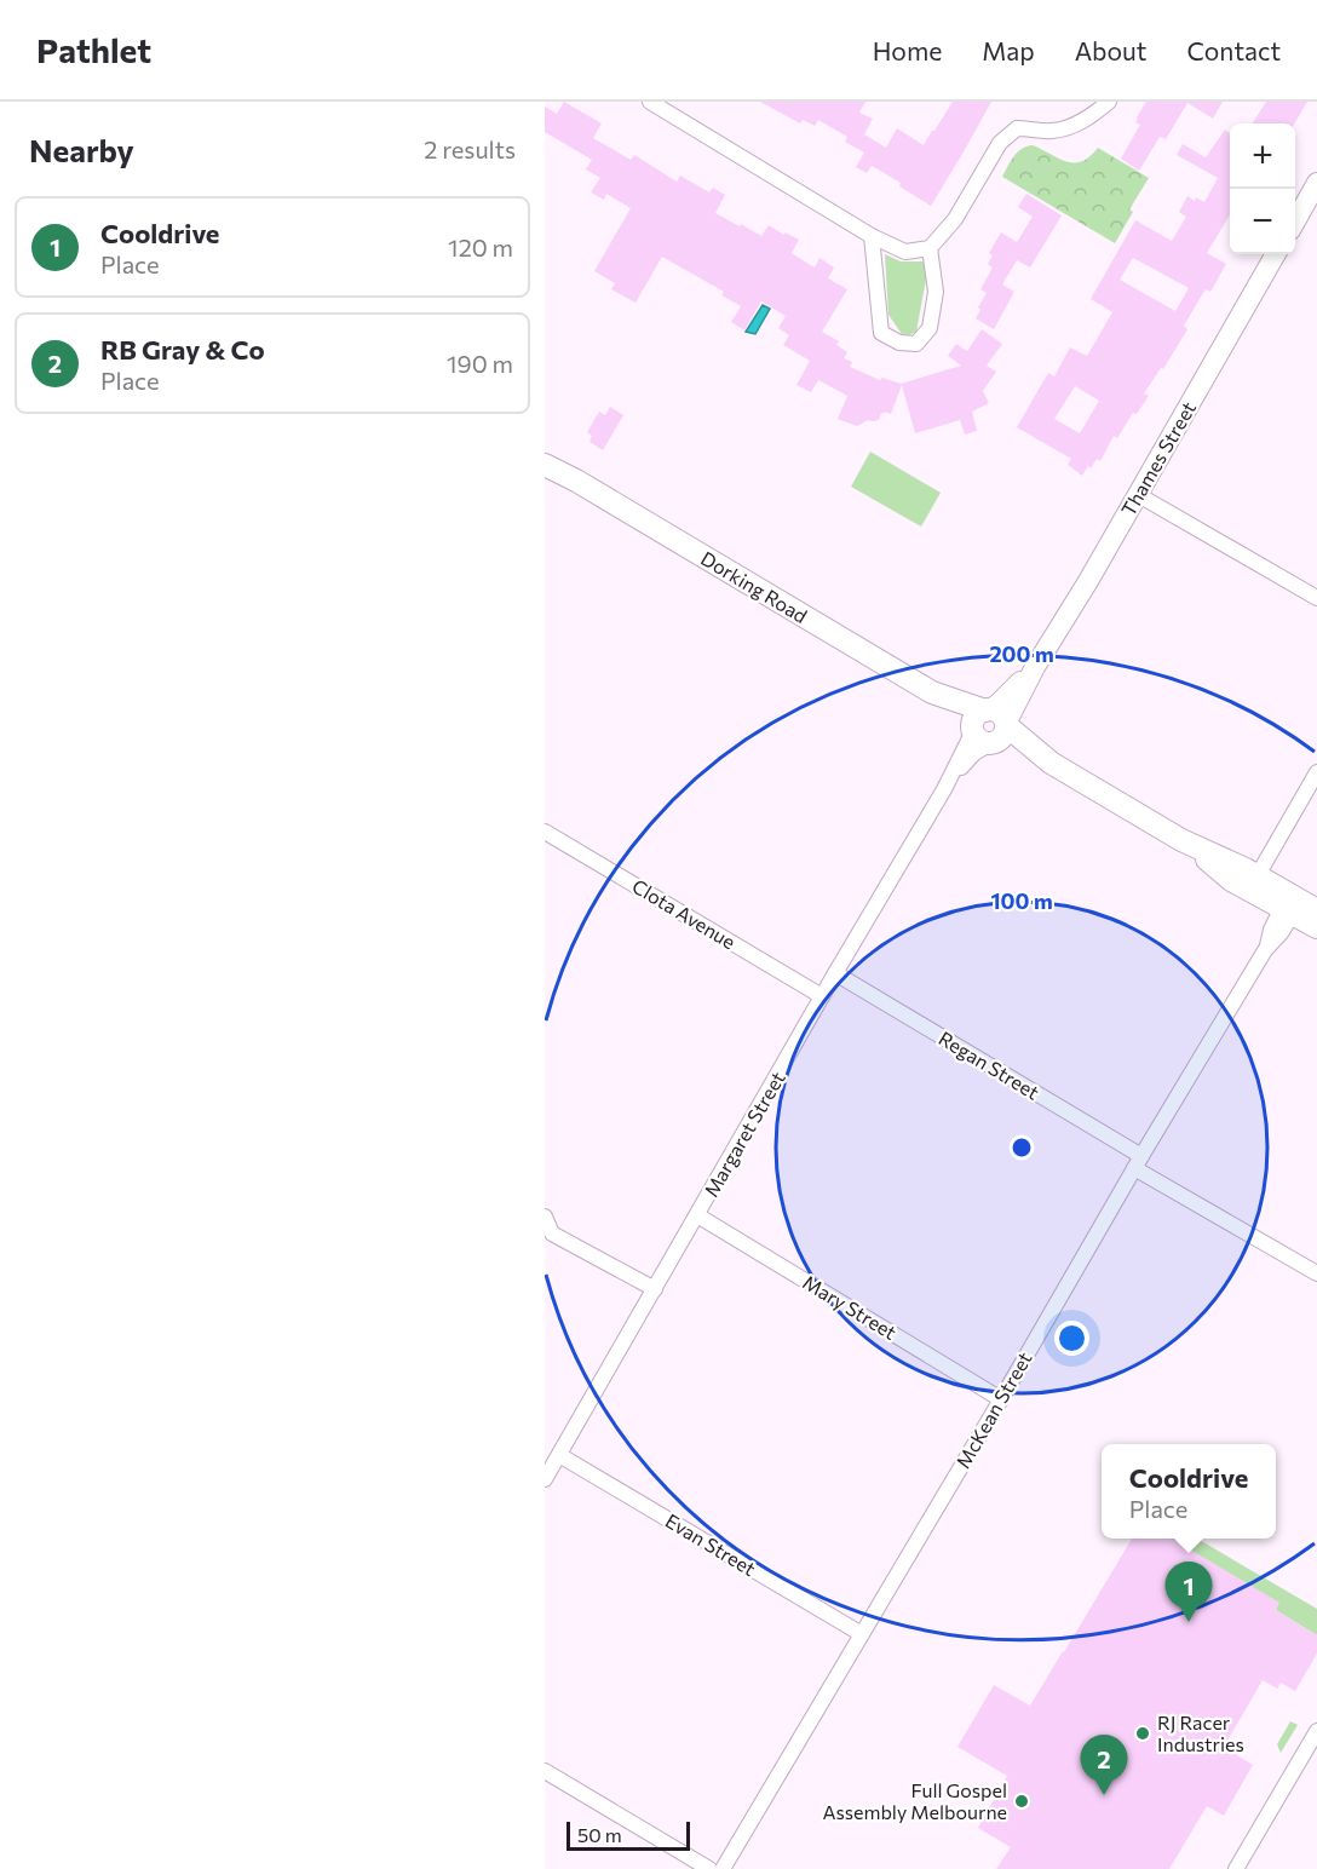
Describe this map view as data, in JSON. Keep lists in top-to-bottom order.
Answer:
{
  "streets": {
    "main road": ["Dorking Road"],
    "street": [
      "Thames Street",
      "Clota Avenue",
      "Regan Street",
      "Margaret Street",
      "Mary Street",
      "McKean Street",
      "Evan Street"
    ]
  },
  "crossings": [
    ["Thames Street", "Dorking Road"],
    ["Thames Street", "Margaret Street"],
    ["Dorking Road", "Margaret Street"],
    ["Dorking Road", "McKean Street"],
    ["Clota Avenue", "Margaret Street"],
    ["Regan Street", "Margaret Street"],
    ["Regan Street", "McKean Street"],
    ["Margaret Street", "Mary Street"],
    ["Margaret Street", "Evan Street"],
    ["Mary Street", "McKean Street"],
    ["McKean Street", "Evan Street"]
  ],
  "places": ["RJ Racer Industries", "Full Gospel Assembly Melbourne"],
  "scale_bar": "50 m",
  "page": {
    "header": "Pathlet",
    "nav": [
      "Home",
      "Map",
      "About",
      "Contact"
    ],
    "heading": ["Nearby", "2 results"],
    "map_buttons": ["+", "−"],
    "list": [
      {
        "mark": "1",
        "name": "Cooldrive",
        "note": "Place",
        "value": "120 m"
      },
      {
        "mark": "2",
        "name": "RB Gray & Co",
        "note": "Place",
        "value": "190 m"
      }
    ],
    "popup": ["Cooldrive", "Place"],
    "pins": ["1", "2"],
    "scale": "50 m"
  },
  "rings": ["200 m", "100 m"]
}
